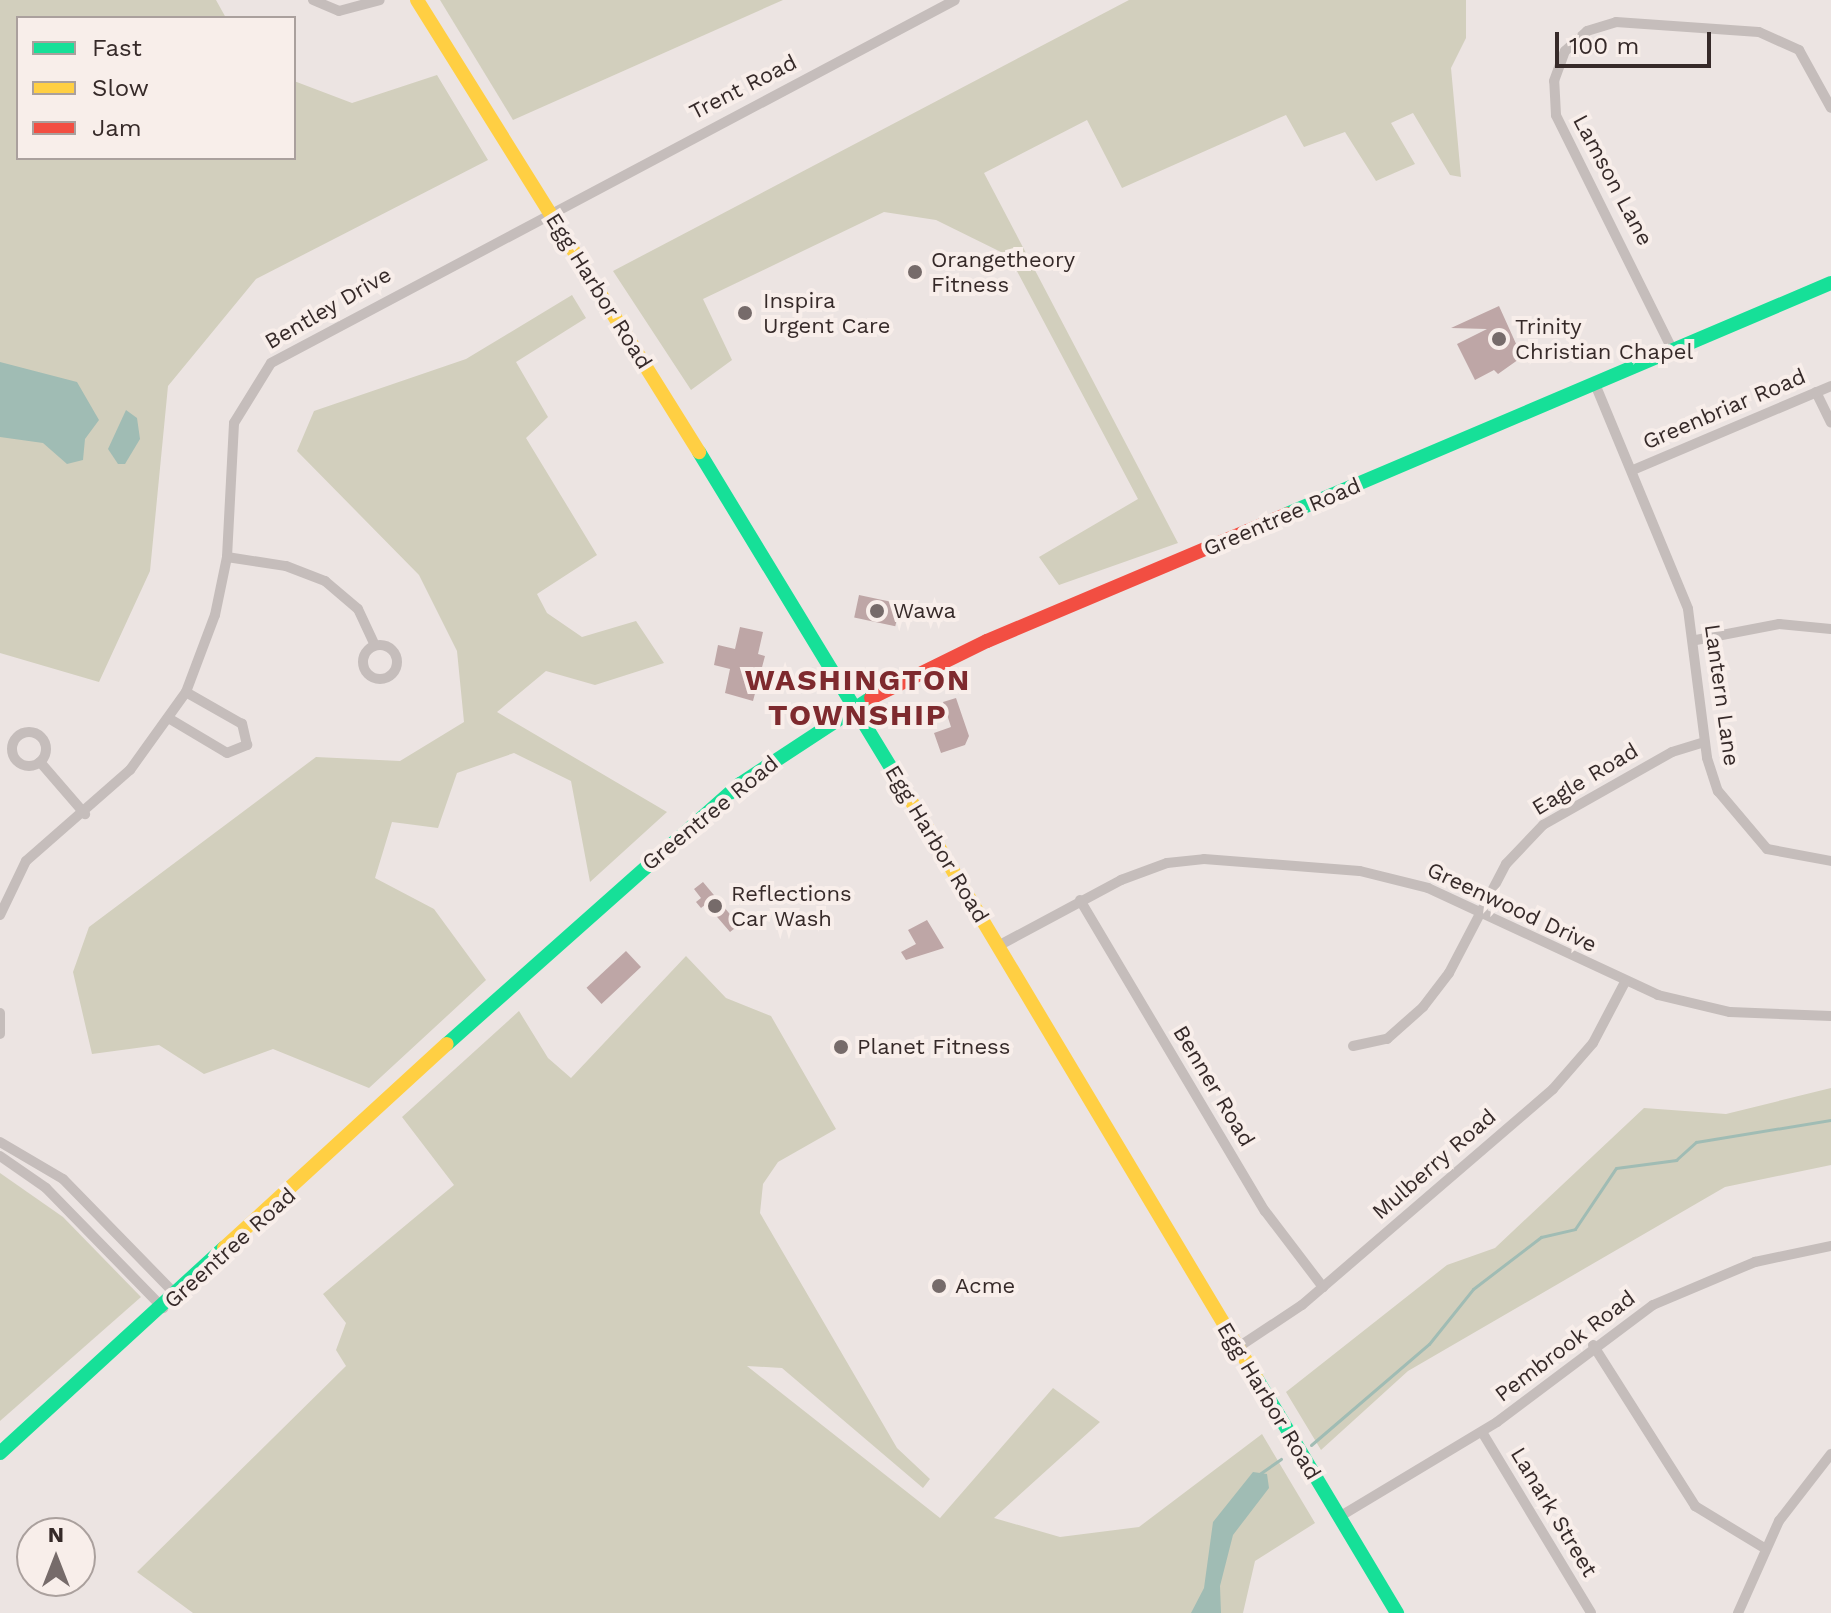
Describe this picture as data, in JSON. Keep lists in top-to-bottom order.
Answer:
{
  "streets": {
    "street": [
      "Trent Road",
      "Lamson Lane",
      "Egg Harbor Road",
      "Bentley Drive",
      "Greenbriar Road",
      "Greentree Road",
      "Lantern Lane",
      "Eagle Road",
      "Greenwood Drive",
      "Benner Road",
      "Mulberry Road",
      "Pembrook Road",
      "Lanark Street"
    ]
  },
  "crossings": [
    ["Trent Road", "Egg Harbor Road"],
    ["Trent Road", "Bentley Drive"],
    ["Lamson Lane", "Greentree Road"],
    ["Egg Harbor Road", "Bentley Drive"],
    ["Egg Harbor Road", "Greentree Road"],
    ["Egg Harbor Road", "Greenwood Drive"],
    ["Egg Harbor Road", "Mulberry Road"],
    ["Egg Harbor Road", "Pembrook Road"],
    ["Greenbriar Road", "Lantern Lane"],
    ["Greentree Road", "Lantern Lane"],
    ["Lantern Lane", "Eagle Road"],
    ["Eagle Road", "Greenwood Drive"],
    ["Greenwood Drive", "Benner Road"],
    ["Greenwood Drive", "Mulberry Road"],
    ["Benner Road", "Mulberry Road"],
    ["Pembrook Road", "Lanark Street"]
  ],
  "districts": ["WASHINGTON TOWNSHIP"],
  "places": [
    "Orangetheory Fitness",
    "Inspira Urgent Care",
    "Trinity Christian Chapel",
    "Wawa",
    "Reflections Car Wash",
    "Planet Fitness",
    "Acme"
  ],
  "legend": ["Fast", "Slow", "Jam"],
  "scale_bar": "100 m",
  "north": "top"
}
